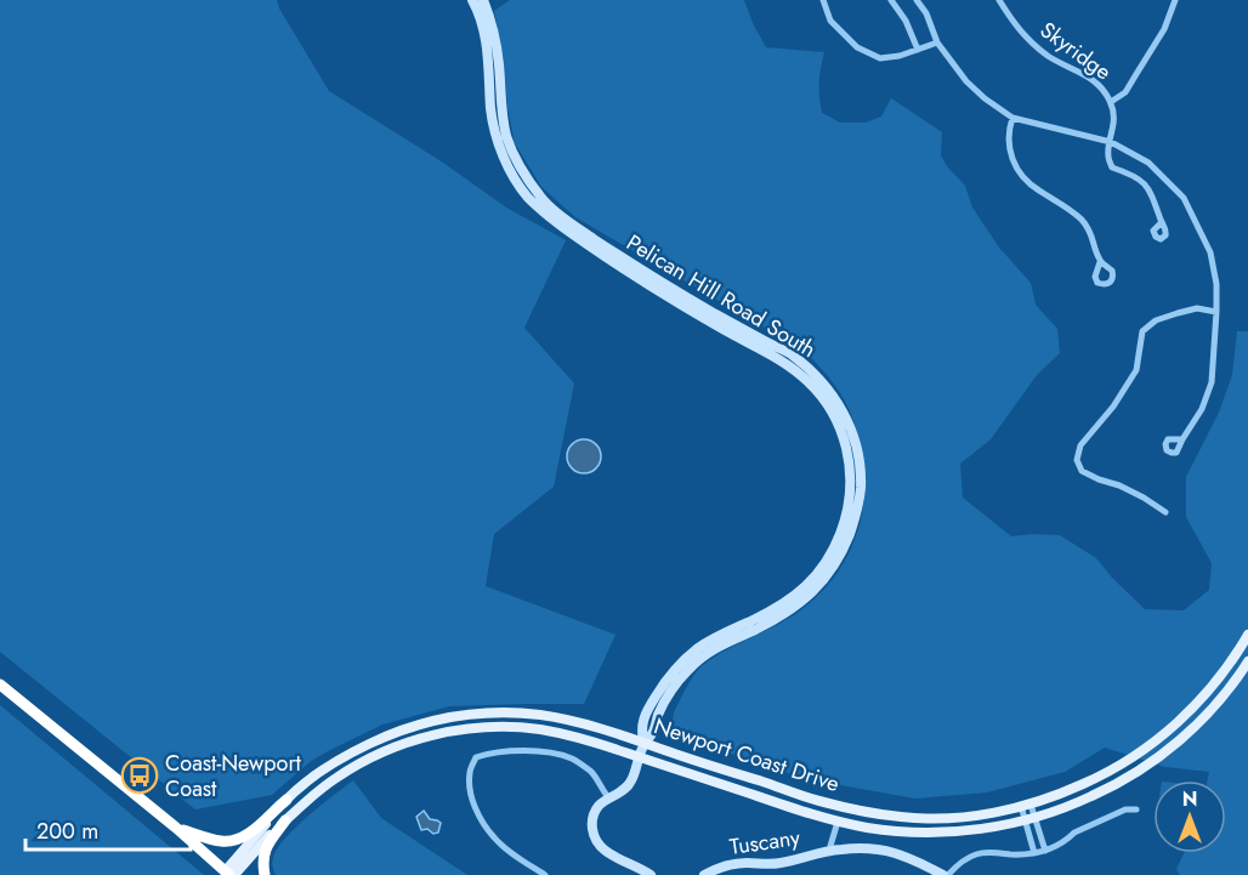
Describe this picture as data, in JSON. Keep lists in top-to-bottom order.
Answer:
{
  "streets": {
    "main road": ["Newport Coast Drive"],
    "street": ["Skyridge", "Pelican Hill Road South", "Tuscany"]
  },
  "crossings": [
    ["Pelican Hill Road South", "Newport Coast Drive"],
    ["Newport Coast Drive", "Tuscany"]
  ],
  "places": {
    "bus stop": ["Coast-Newport Coast"]
  },
  "scale_bar": "200 m",
  "north": "top"
}
